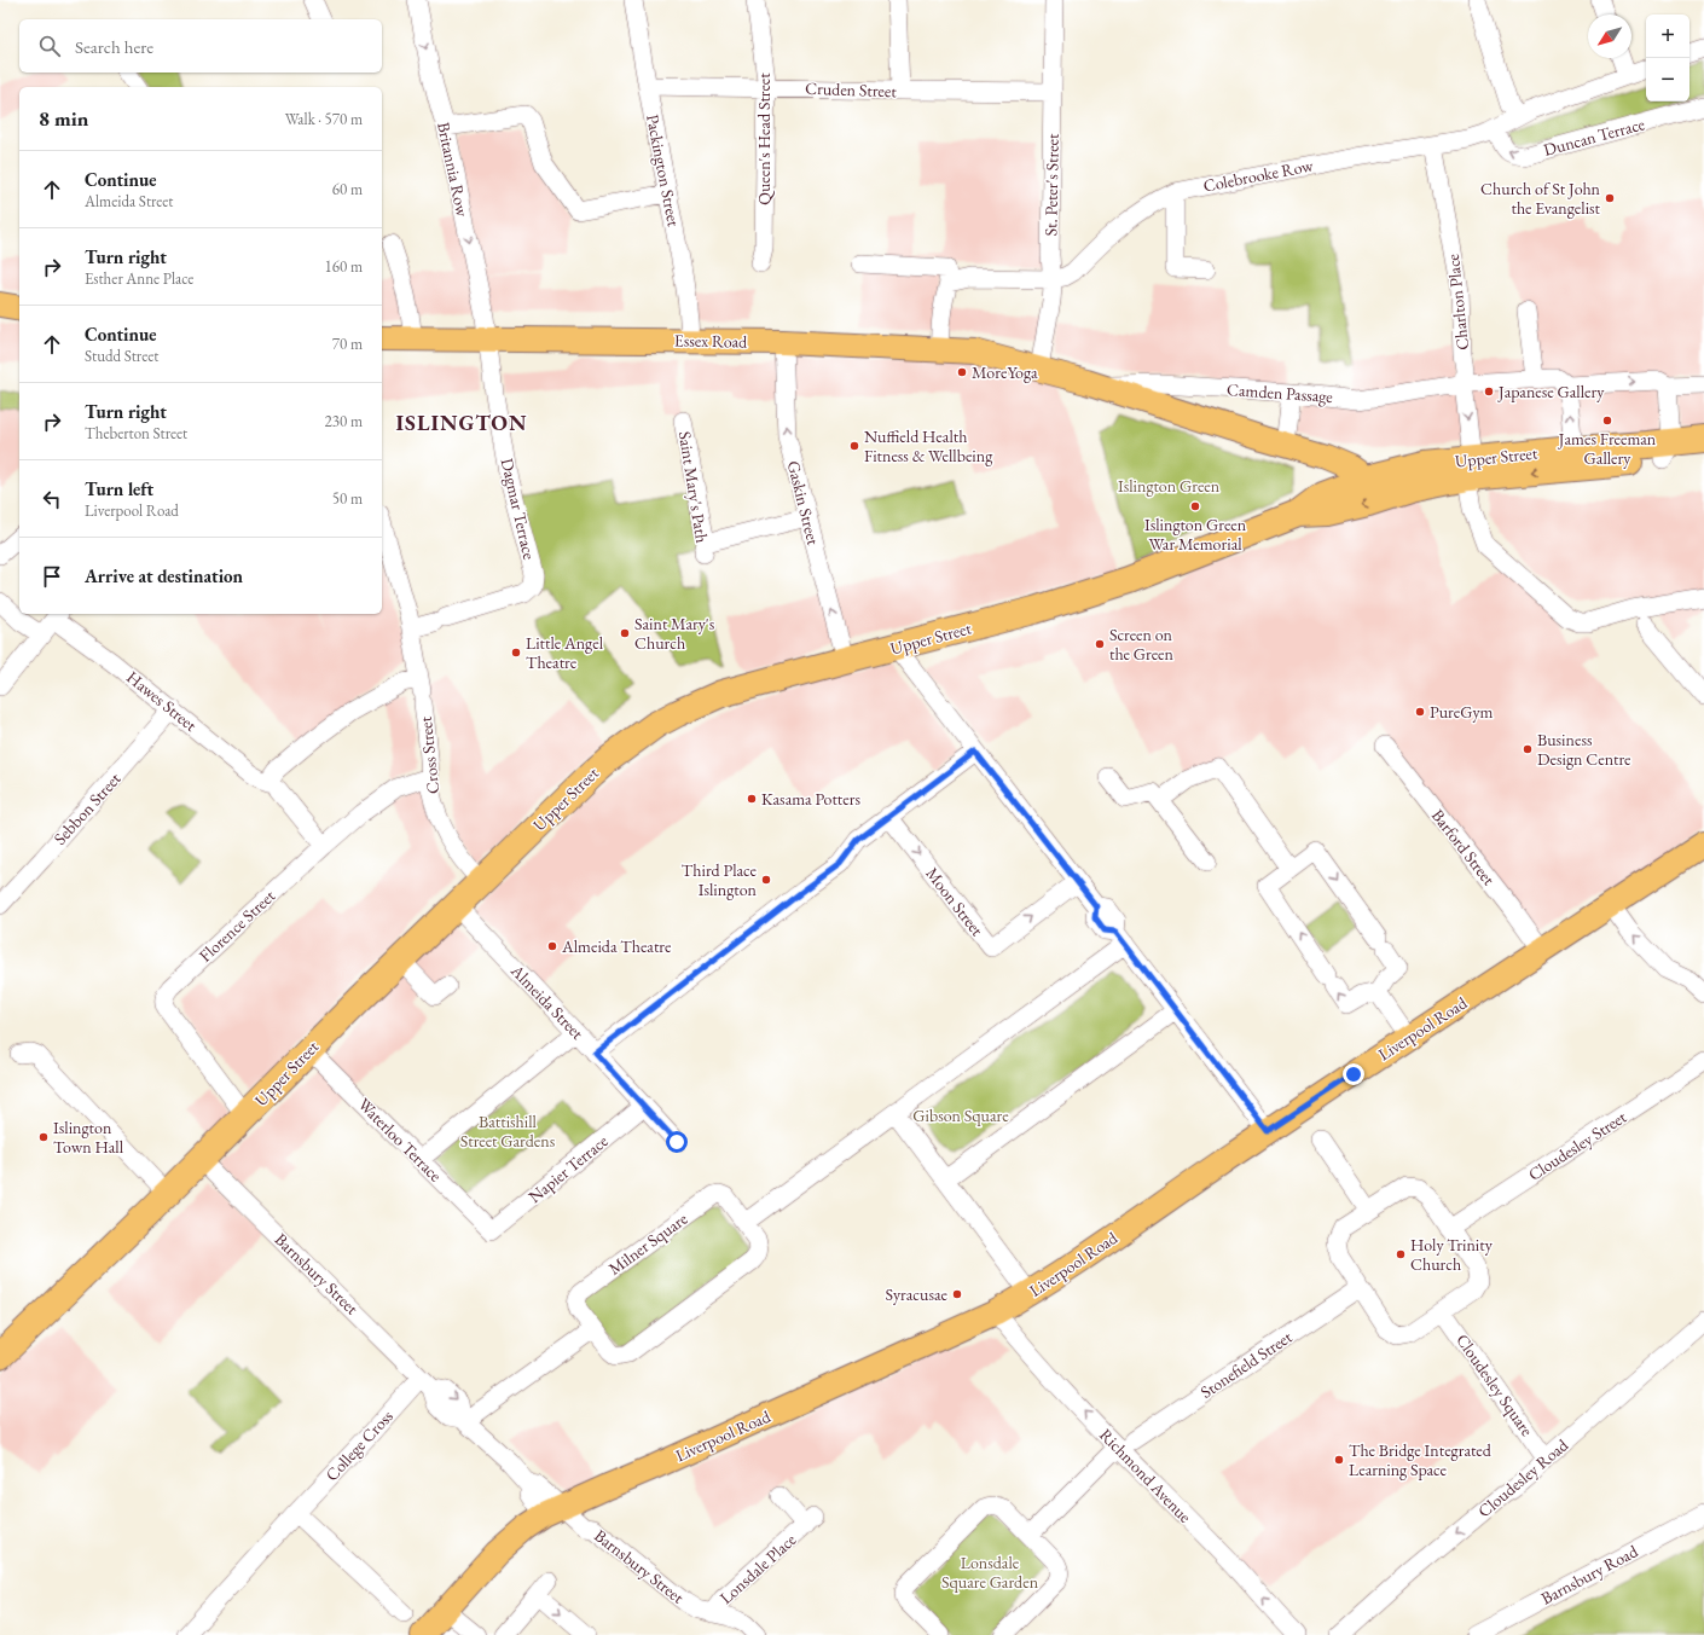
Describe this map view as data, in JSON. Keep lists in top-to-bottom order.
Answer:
{
  "streets": {
    "highway": ["Upper Street"],
    "main road": ["Essex Road", "Liverpool Road"],
    "street": [
      "Cruden Street",
      "Duncan Terrace",
      "Queen's Head Street",
      "Britannia Row",
      "Packington Street",
      "Colebrooke Row",
      "St. Peter's Street",
      "Charlton Place",
      "Camden Passage",
      "Saint Mary's Path",
      "Gaskin Street",
      "Dagmar Terrace",
      "Hawes Street",
      "Cross Street",
      "Sebbon Street",
      "Barford Street",
      "Moon Street",
      "Florence Street",
      "Almeida Street",
      "Waterloo Terrace",
      "Cloudesley Street",
      "Napier Terrace",
      "Milner Square",
      "Barnsbury Street",
      "Stonefield Street",
      "Cloudesley Square",
      "College Cross",
      "Richmond Avenue",
      "Cloudesley Road",
      "Lonsdale Place",
      "Barnsbury Road"
    ]
  },
  "crossings": [
    ["Cruden Street", "Queen's Head Street"],
    ["Cruden Street", "Packington Street"],
    ["Cruden Street", "St. Peter's Street"],
    ["Duncan Terrace", "Colebrooke Row"],
    ["Britannia Row", "Essex Road"],
    ["Britannia Row", "Dagmar Terrace"],
    ["Packington Street", "Essex Road"],
    ["Colebrooke Row", "St. Peter's Street"],
    ["Colebrooke Row", "Charlton Place"],
    ["St. Peter's Street", "Essex Road"],
    ["Charlton Place", "Upper Street"],
    ["Essex Road", "Gaskin Street"],
    ["Essex Road", "Dagmar Terrace"],
    ["Upper Street", "Gaskin Street"],
    ["Upper Street", "Cross Street"],
    ["Upper Street", "Florence Street"],
    ["Upper Street", "Almeida Street"],
    ["Upper Street", "Waterloo Terrace"],
    ["Upper Street", "Barnsbury Street"],
    ["Saint Mary's Path", "Gaskin Street"],
    ["Dagmar Terrace", "Cross Street"],
    ["Hawes Street", "Sebbon Street"],
    ["Hawes Street", "Florence Street"],
    ["Cross Street", "Florence Street"],
    ["Barford Street", "Liverpool Road"],
    ["Almeida Street", "Napier Terrace"],
    ["Liverpool Road", "Barnsbury Street"],
    ["Liverpool Road", "Richmond Avenue"],
    ["Waterloo Terrace", "Napier Terrace"],
    ["Cloudesley Street", "Stonefield Street"],
    ["Cloudesley Street", "Cloudesley Square"],
    ["Barnsbury Street", "College Cross"],
    ["Barnsbury Street", "Lonsdale Place"],
    ["Stonefield Street", "Cloudesley Square"],
    ["Stonefield Street", "Richmond Avenue"],
    ["Cloudesley Square", "Cloudesley Road"]
  ],
  "one_way": [
    "Duncan Terrace",
    "Britannia Row",
    "Gaskin Street",
    "Richmond Avenue",
    "Cloudesley Road"
  ],
  "districts": ["ISLINGTON"],
  "parks": [
    "Islington Green",
    "Gibson Square",
    "Battishill Street Gardens",
    "Lonsdale Square Garden"
  ],
  "places": [
    "Church of St John the Evangelist",
    "MoreYoga",
    "Japanese Gallery",
    "James Freeman Gallery",
    "Nuffield Health Fitness & Wellbeing",
    "Islington Green War Memorial",
    "Saint Mary's Church",
    "Screen on the Green",
    "Little Angel Theatre",
    "PureGym",
    "Business Design Centre",
    "Kasama Potters",
    "Third Place Islington",
    "Almeida Theatre",
    "Islington Town Hall",
    "Holy Trinity Church",
    "Syracusae",
    "The Bridge Integrated Learning Space"
  ],
  "north": "bottom left",
  "page": {
    "map_buttons": ["+", "−"],
    "search": "Search here",
    "heading": ["8 min", "Walk · 570 m"],
    "list": [
      ["Continue", "Almeida Street", "60 m"],
      ["Turn right", "Esther Anne Place", "160 m"],
      ["Continue", "Studd Street", "70 m"],
      ["Turn right", "Theberton Street", "230 m"],
      ["Turn left", "Liverpool Road", "50 m"],
      "Arrive at destination"
    ]
  }
}
